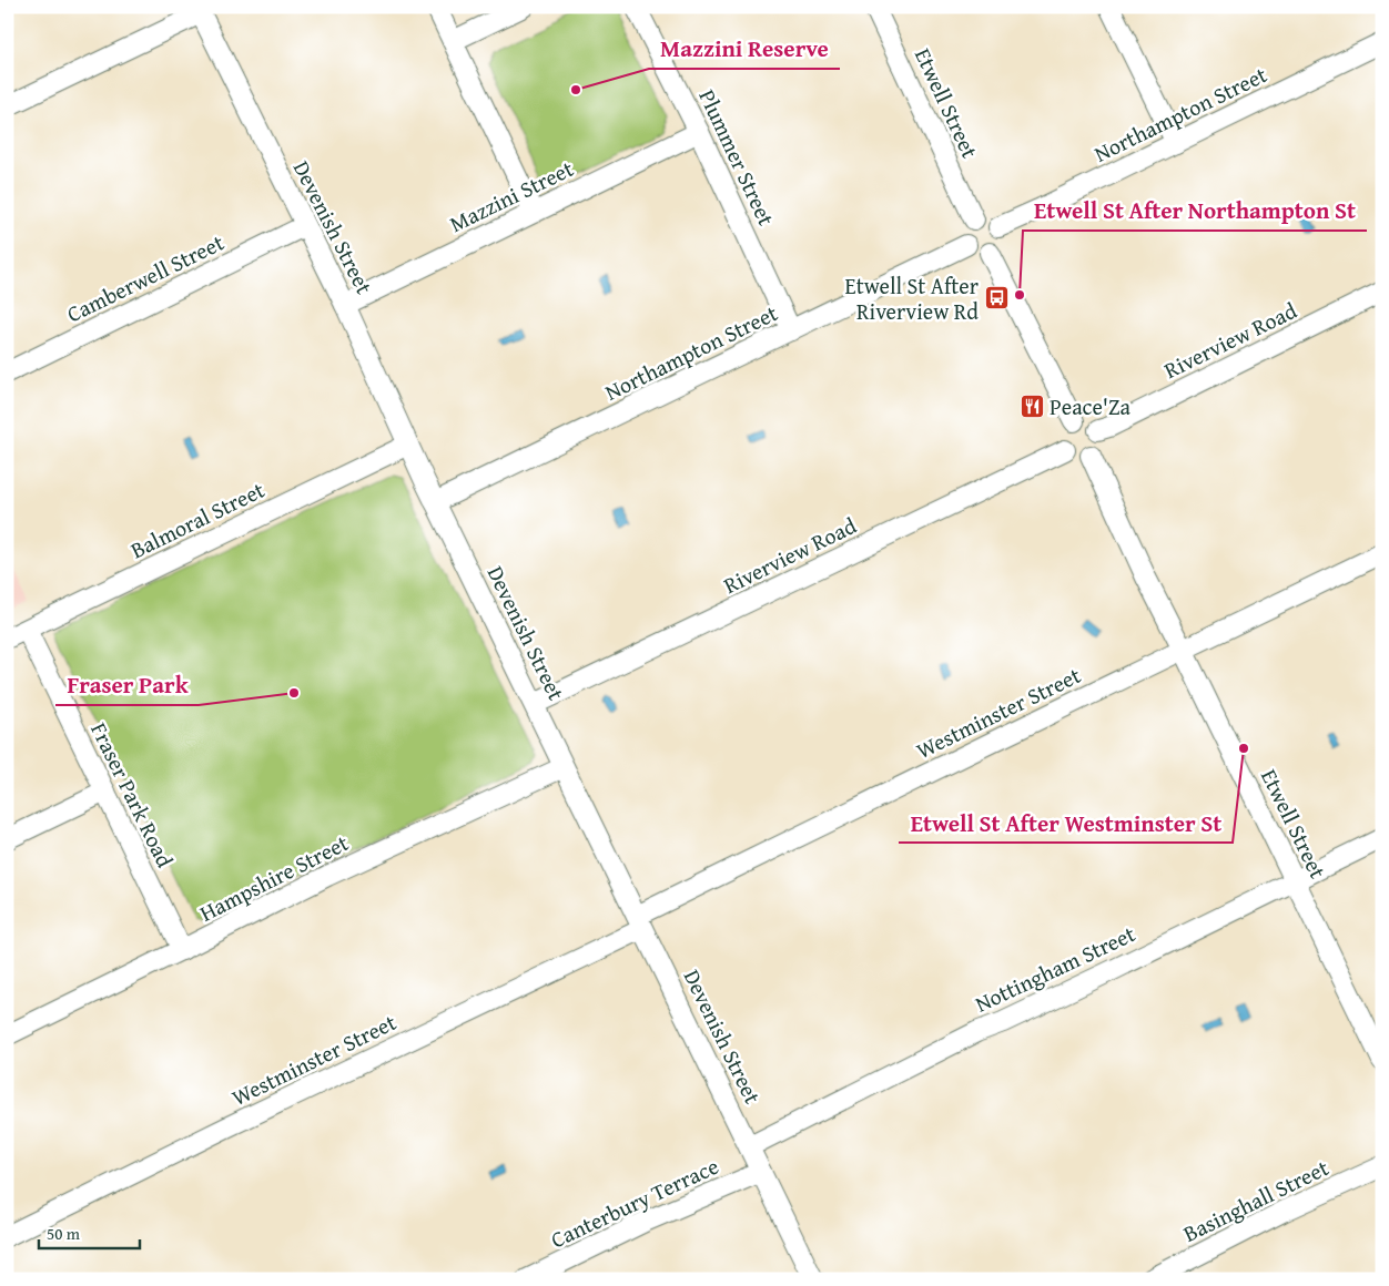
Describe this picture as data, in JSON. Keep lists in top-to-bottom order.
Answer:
{
  "streets": {
    "street": [
      "Etwell Street",
      "Northampton Street",
      "Plummer Street",
      "Mazzini Street",
      "Devenish Street",
      "Camberwell Street",
      "Riverview Road",
      "Balmoral Street",
      "Westminster Street",
      "Fraser Park Road",
      "Hampshire Street",
      "Nottingham Street",
      "Basinghall Street",
      "Canterbury Terrace"
    ]
  },
  "crossings": [
    ["Etwell Street", "Northampton Street"],
    ["Etwell Street", "Riverview Road"],
    ["Etwell Street", "Westminster Street"],
    ["Etwell Street", "Nottingham Street"],
    ["Northampton Street", "Plummer Street"],
    ["Northampton Street", "Devenish Street"],
    ["Plummer Street", "Mazzini Street"],
    ["Mazzini Street", "Devenish Street"],
    ["Devenish Street", "Camberwell Street"],
    ["Devenish Street", "Riverview Road"],
    ["Devenish Street", "Balmoral Street"],
    ["Devenish Street", "Westminster Street"],
    ["Devenish Street", "Hampshire Street"],
    ["Devenish Street", "Nottingham Street"],
    ["Devenish Street", "Canterbury Terrace"],
    ["Balmoral Street", "Fraser Park Road"],
    ["Fraser Park Road", "Hampshire Street"]
  ],
  "places": {
    "other": [
      "Mazzini Reserve",
      "Etwell St After Northampton St",
      "Fraser Park",
      "Etwell St After Westminster St"
    ],
    "bus stop": ["Etwell St After Riverview Rd"],
    "restaurant": ["Peace'Za"]
  },
  "scale_bar": "50 m"
}
